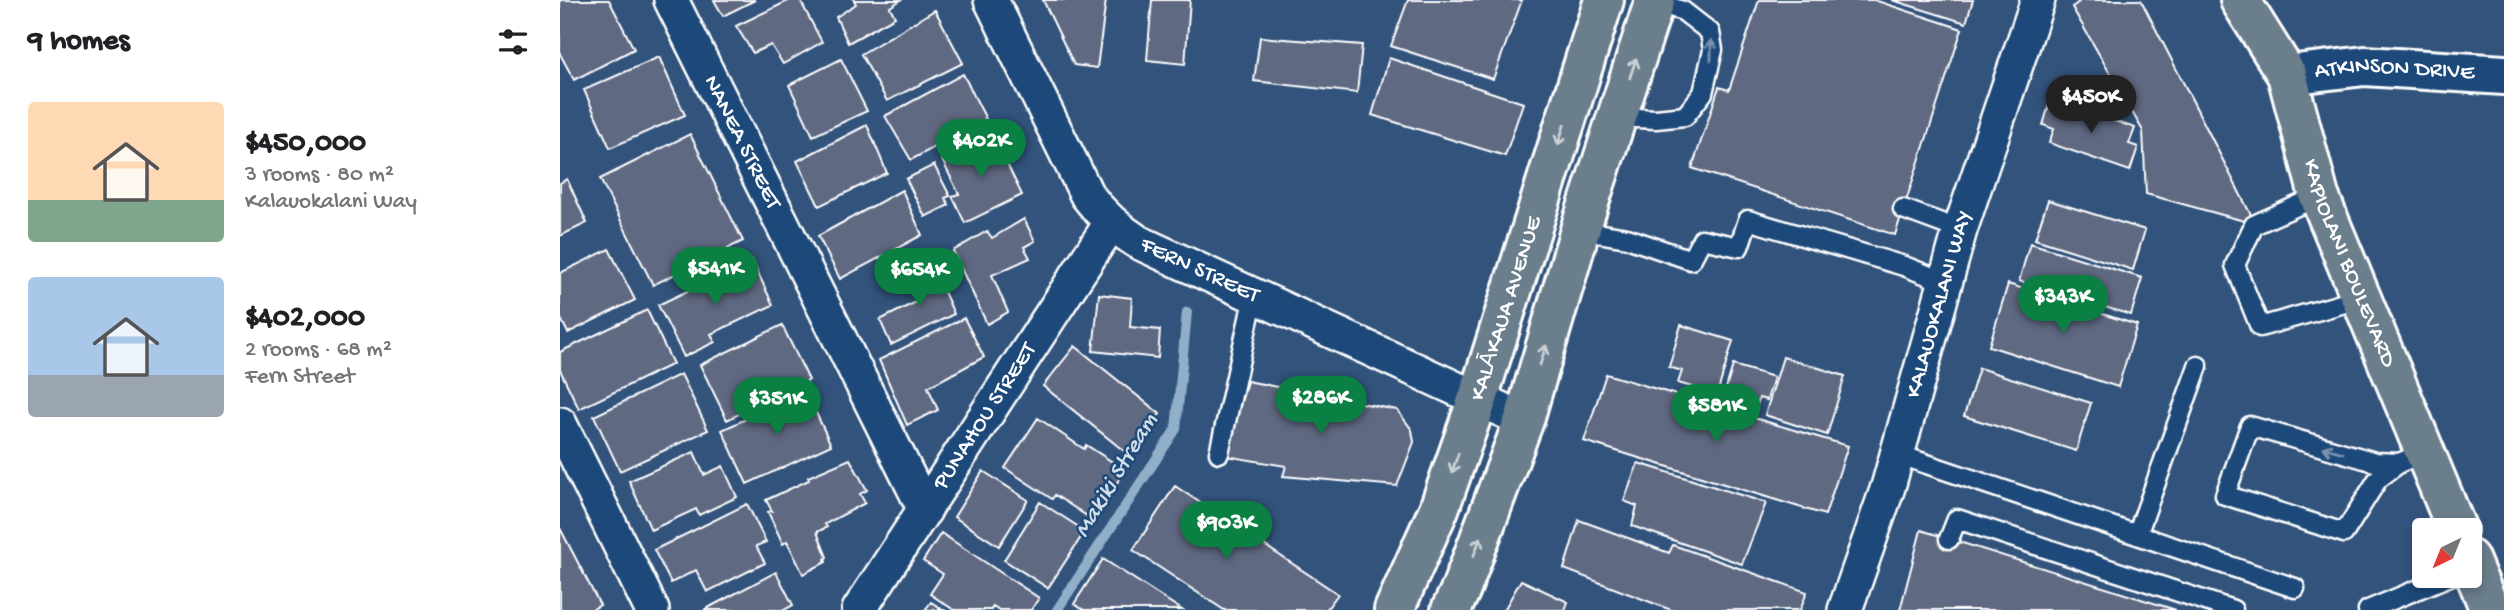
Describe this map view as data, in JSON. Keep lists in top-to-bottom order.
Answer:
{
  "streets": {
    "main road": ["KAPIOLANI BOULEVARD", "KALĀKAUA AVENUE"],
    "street": [
      "ATKINSON DRIVE",
      "NANEA STREET",
      "FERN STREET",
      "KALAUOKALANI WAY",
      "PUNAHOU STREET"
    ]
  },
  "crossings": [
    ["ATKINSON DRIVE", "KAPIOLANI BOULEVARD"],
    ["NANEA STREET", "PUNAHOU STREET"],
    ["FERN STREET", "KALĀKAUA AVENUE"],
    ["FERN STREET", "PUNAHOU STREET"]
  ],
  "water": ["Makiki Stream"],
  "north": "bottom left",
  "page": {
    "heading": "9 homes",
    "price": [
      "$450K",
      "$402K",
      "$541K",
      "$654K",
      "$343K",
      "$286K",
      "$351K",
      "$581K",
      "$903K"
    ],
    "list": [
      {
        "name": "$450,000",
        "note": "3 rooms · 80 m² · Kalauokalani Way"
      },
      {
        "name": "$402,000",
        "note": "2 rooms · 68 m² · Fern Street"
      }
    ]
  }
}
